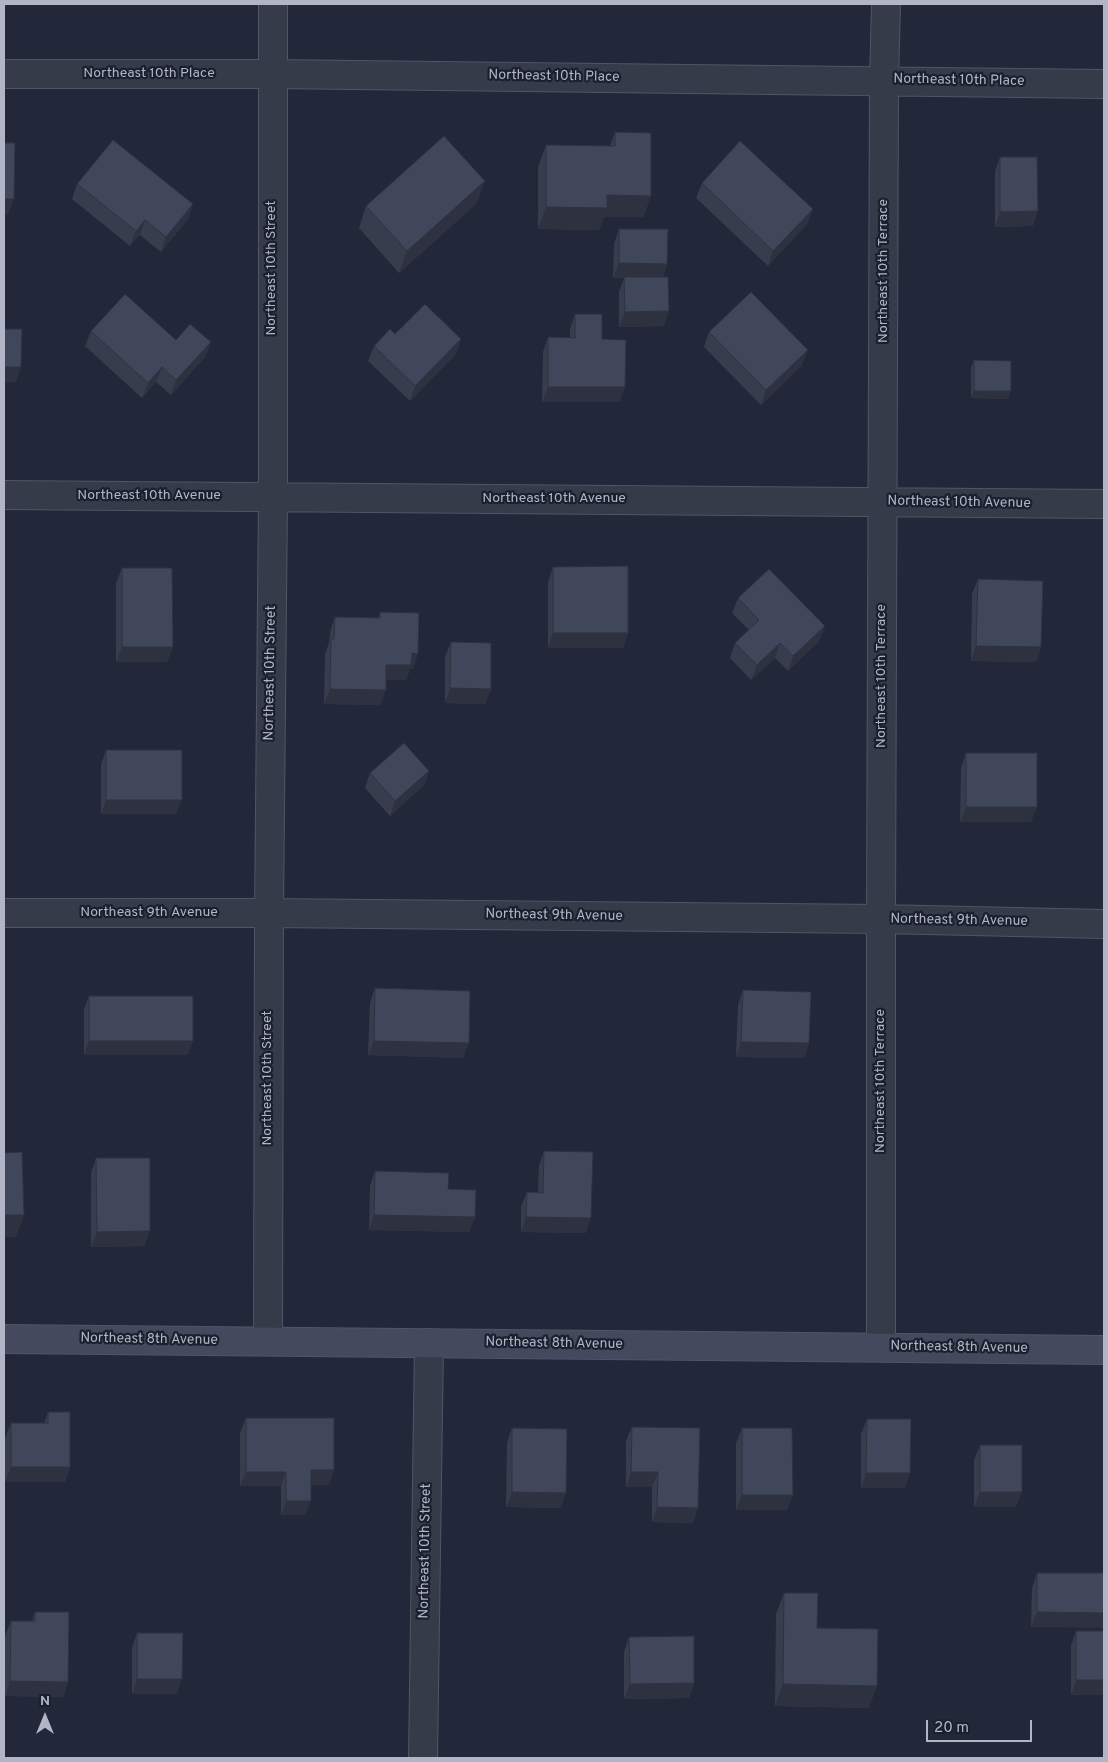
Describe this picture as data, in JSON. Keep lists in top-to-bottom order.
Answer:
{
  "streets": {
    "street": [
      "Northeast 10th Place",
      "Northeast 10th Street",
      "Northeast 10th Terrace",
      "Northeast 10th Avenue",
      "Northeast 9th Avenue",
      "Northeast 8th Avenue"
    ]
  },
  "crossings": [
    ["Northeast 10th Place", "Northeast 10th Street"],
    ["Northeast 10th Place", "Northeast 10th Terrace"],
    ["Northeast 10th Street", "Northeast 10th Avenue"],
    ["Northeast 10th Street", "Northeast 9th Avenue"],
    ["Northeast 10th Street", "Northeast 8th Avenue"],
    ["Northeast 10th Terrace", "Northeast 10th Avenue"],
    ["Northeast 10th Terrace", "Northeast 9th Avenue"],
    ["Northeast 10th Terrace", "Northeast 8th Avenue"]
  ],
  "scale_bar": "20 m",
  "north": "top"
}
